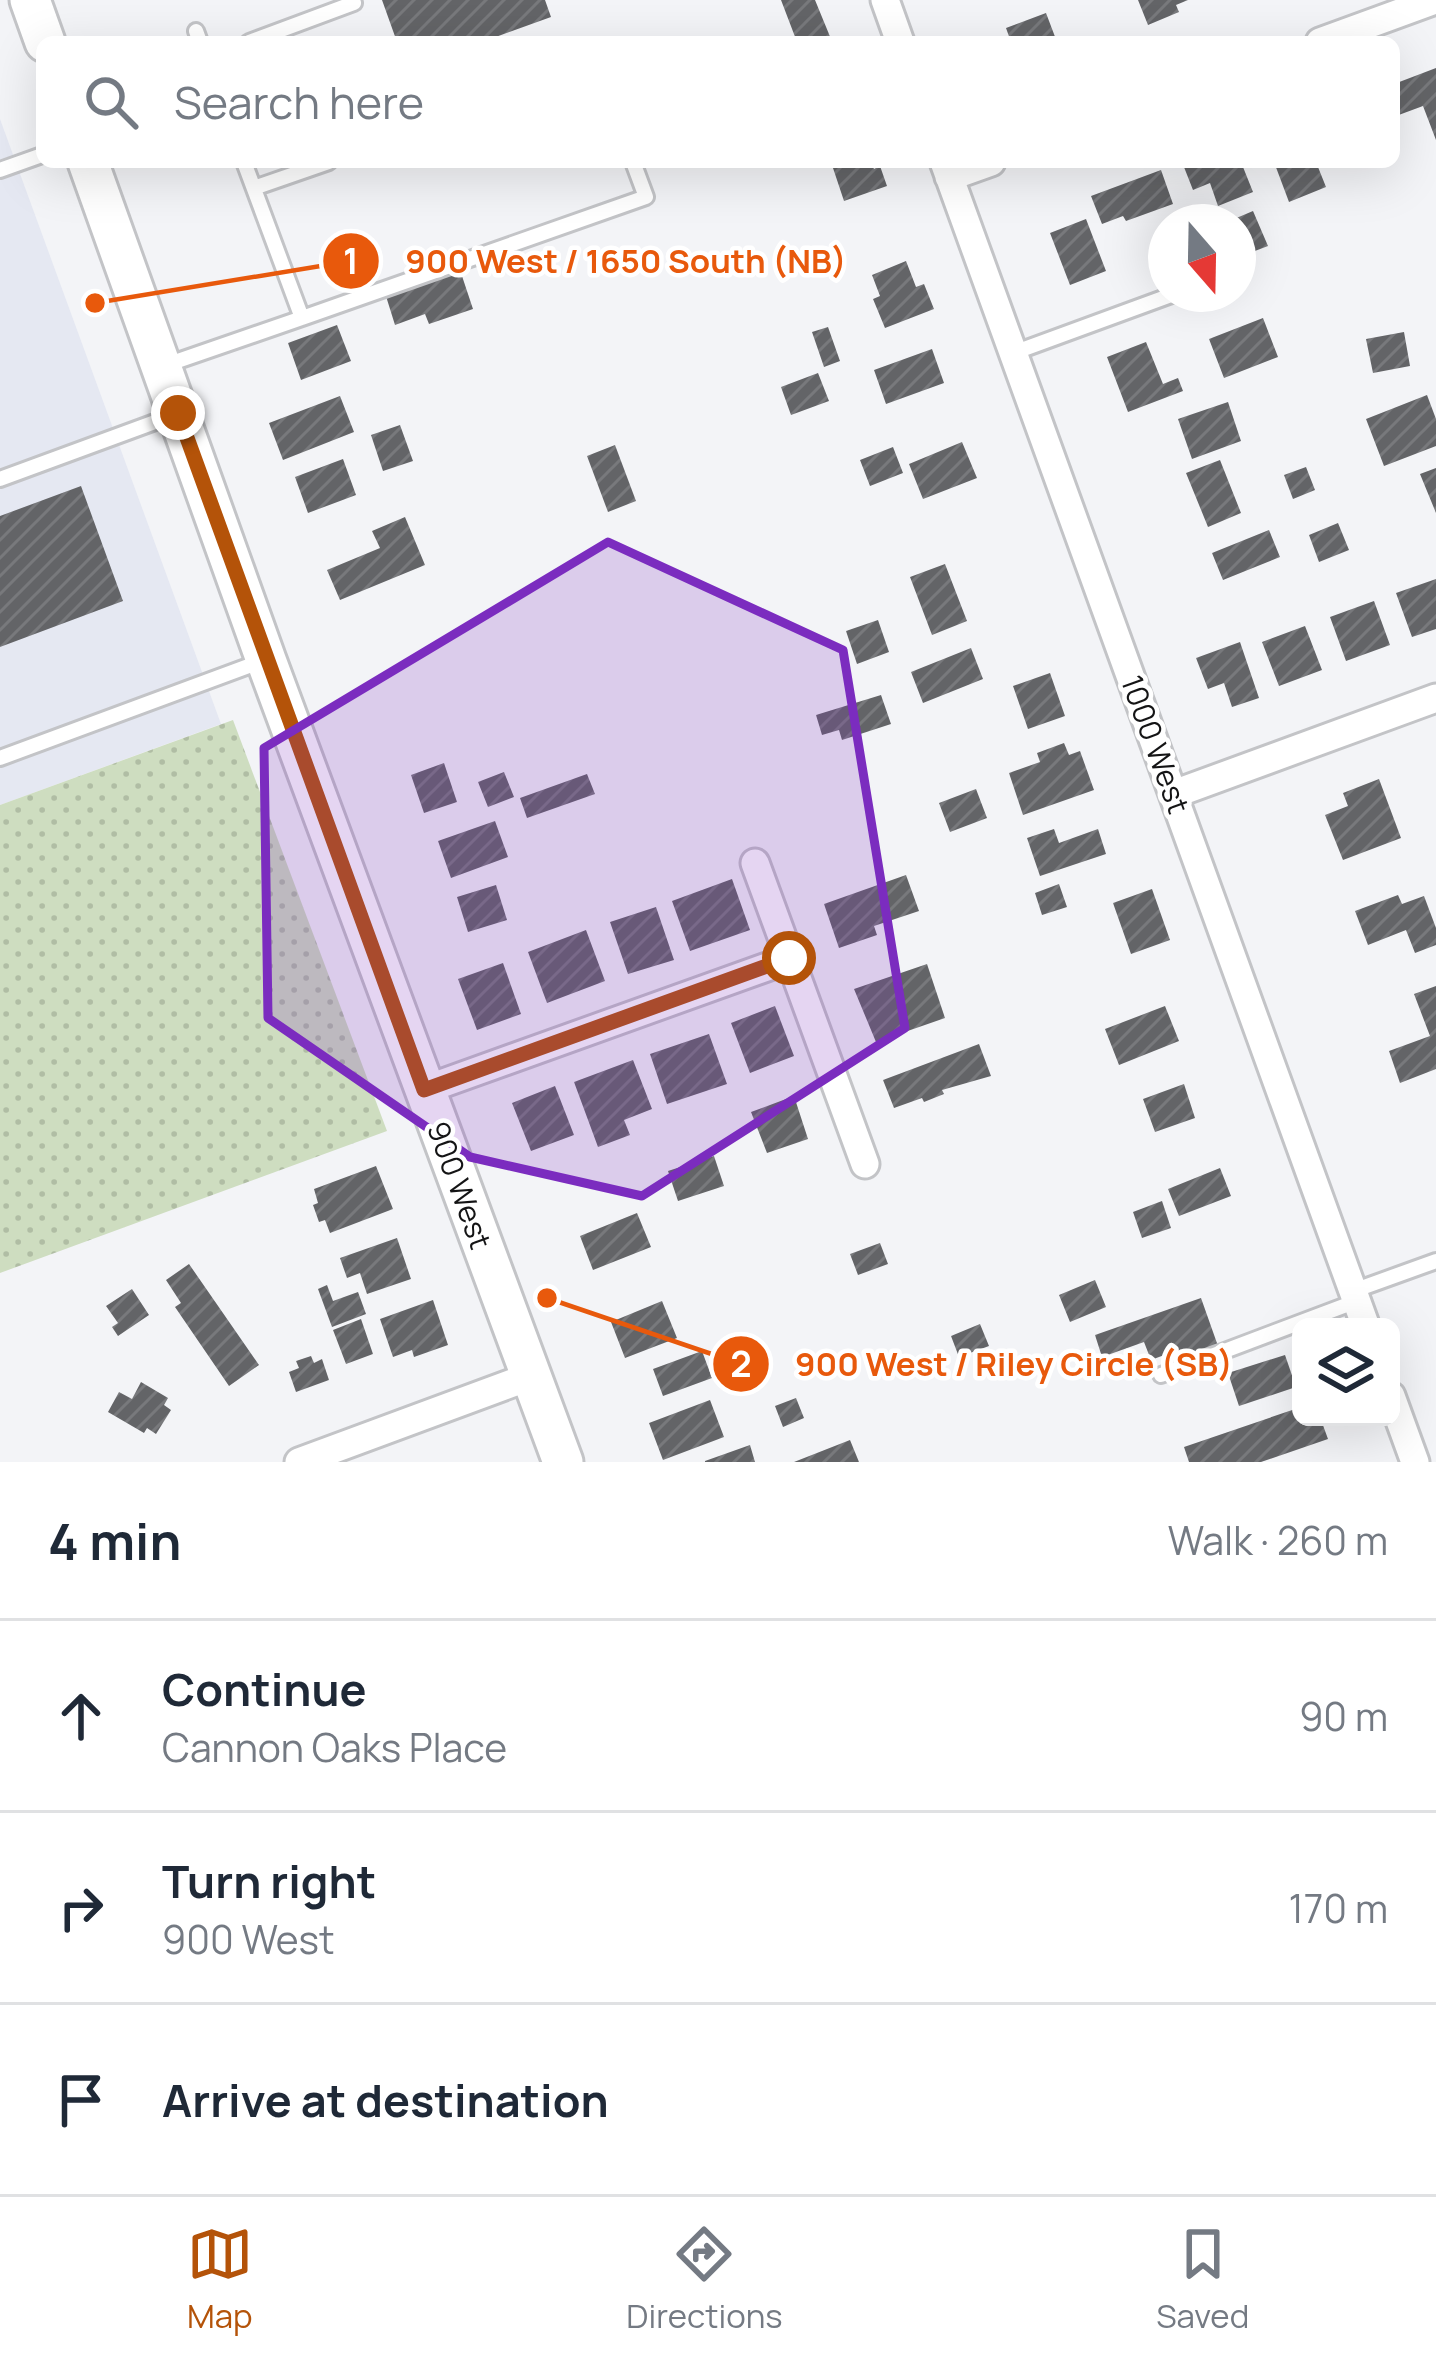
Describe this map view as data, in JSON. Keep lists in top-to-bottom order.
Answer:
{
  "streets": {
    "main road": ["900 West"],
    "street": ["1000 West"]
  },
  "places": ["900 West / 1650 South (NB)", "900 West / Riley Circle (SB)"],
  "north": "bottom",
  "page": {
    "search": "Search here",
    "heading": ["4 min", "Walk · 260 m"],
    "list": [
      ["Continue", "Cannon Oaks Place", "90 m"],
      ["Turn right", "900 West", "170 m"],
      "Arrive at destination"
    ],
    "nav": ["Map", "Directions", "Saved"]
  }
}
